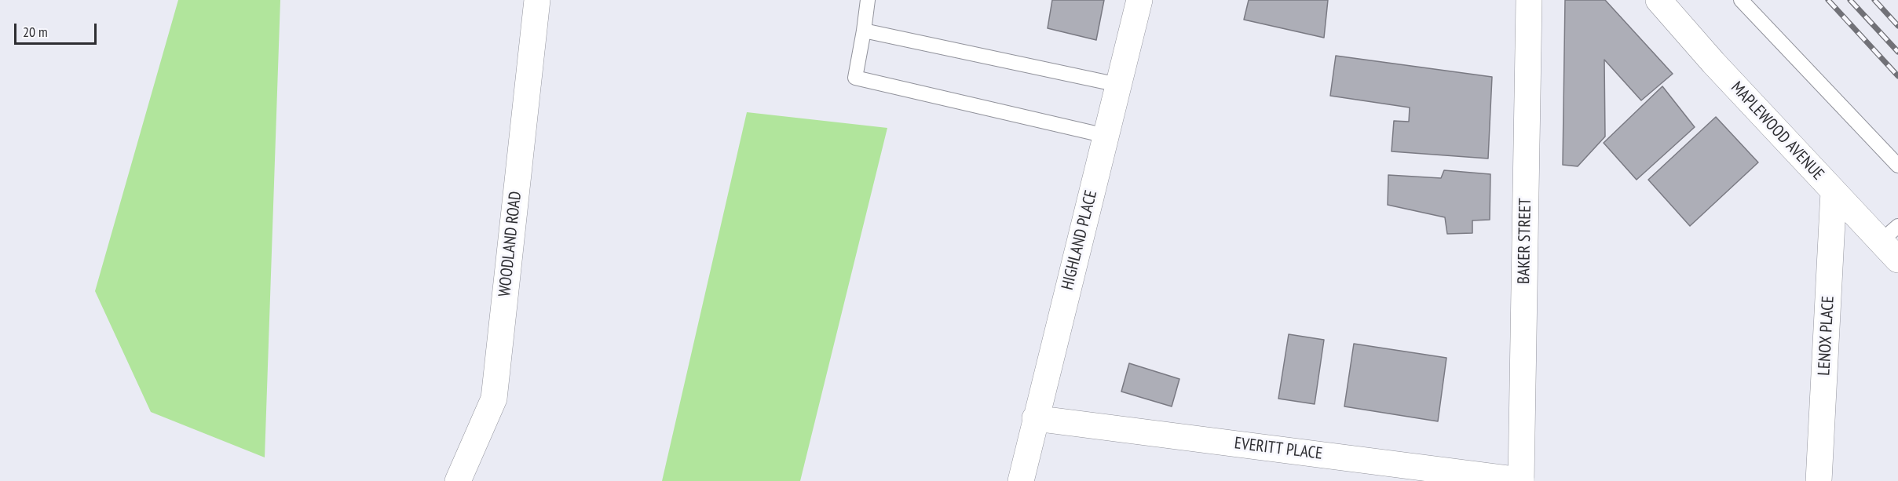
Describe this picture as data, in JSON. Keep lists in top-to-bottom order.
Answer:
{
  "streets": {
    "street": [
      "MAPLEWOOD AVENUE",
      "HIGHLAND PLACE",
      "BAKER STREET",
      "WOODLAND ROAD",
      "LENOX PLACE",
      "EVERITT PLACE"
    ]
  },
  "crossings": [
    ["MAPLEWOOD AVENUE", "LENOX PLACE"],
    ["HIGHLAND PLACE", "EVERITT PLACE"],
    ["BAKER STREET", "EVERITT PLACE"]
  ],
  "scale_bar": "20 m"
}
